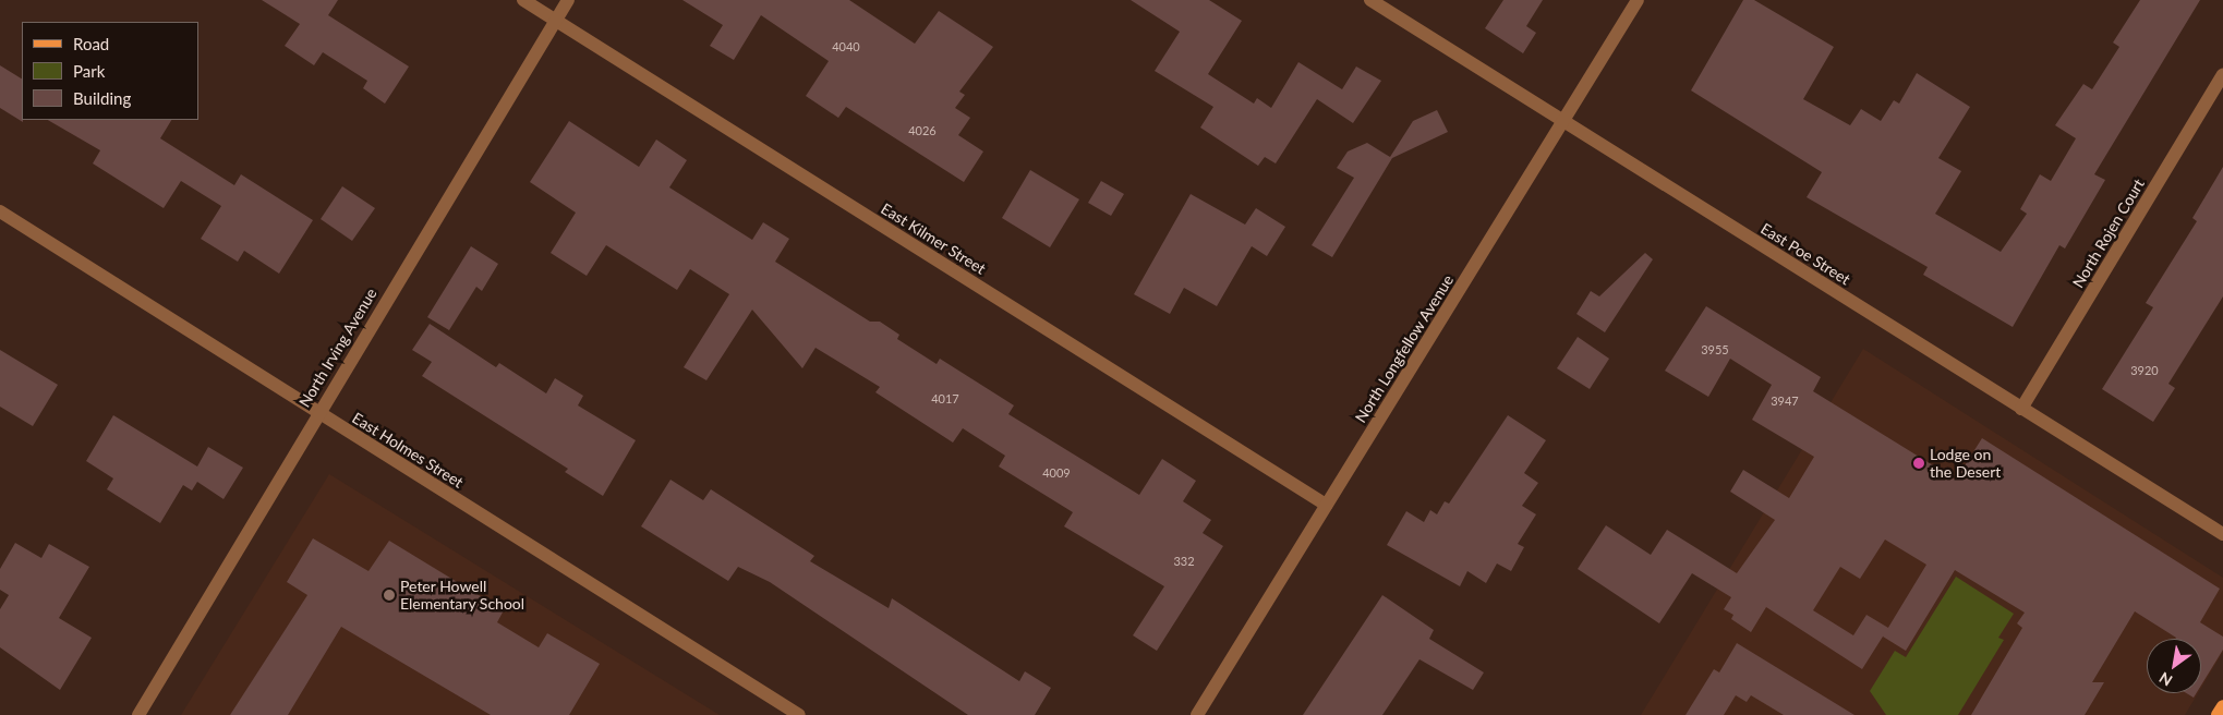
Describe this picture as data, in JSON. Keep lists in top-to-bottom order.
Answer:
{
  "streets": {
    "street": [
      "North Rojen Court",
      "East Kilmer Street",
      "East Poe Street",
      "North Irving Avenue",
      "North Longfellow Avenue",
      "East Holmes Street"
    ]
  },
  "crossings": [
    ["North Rojen Court", "East Poe Street"],
    ["East Kilmer Street", "North Irving Avenue"],
    ["East Kilmer Street", "North Longfellow Avenue"],
    ["East Poe Street", "North Longfellow Avenue"],
    ["North Irving Avenue", "East Holmes Street"]
  ],
  "places": ["Lodge on the Desert", "Peter Howell Elementary School"],
  "house_numbers": [
    "4040",
    "4026",
    "3955",
    "3920",
    "4017",
    "3947",
    "4009",
    "332"
  ],
  "legend": ["Road", "Park", "Building"],
  "north": "bottom left"
}
